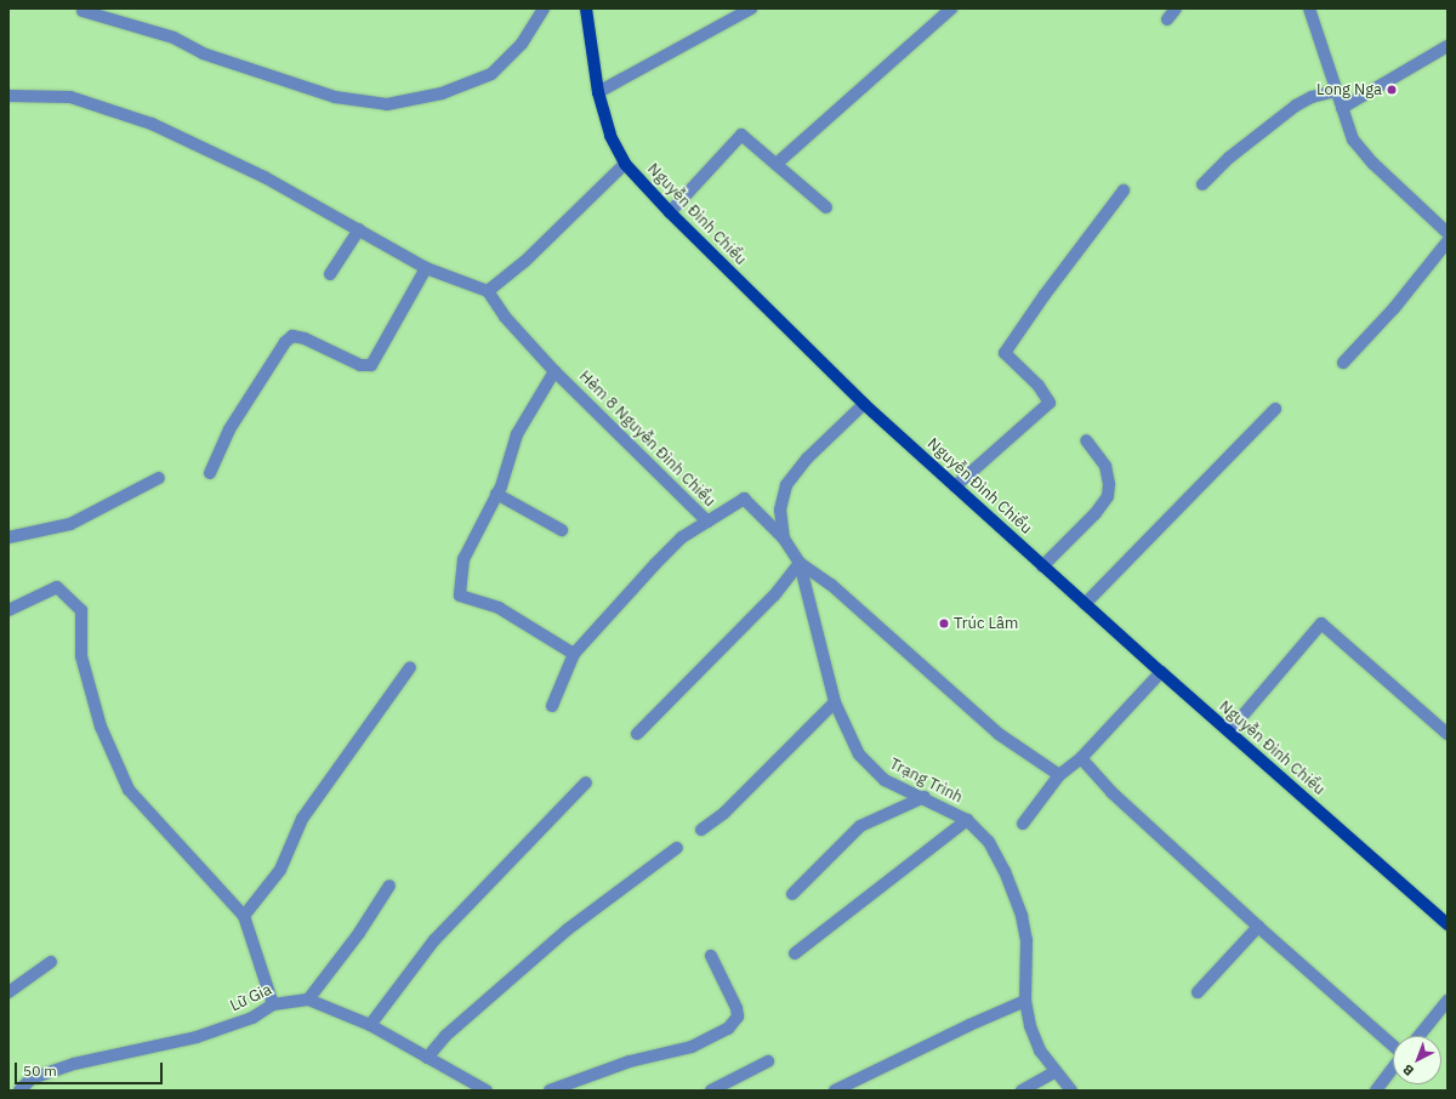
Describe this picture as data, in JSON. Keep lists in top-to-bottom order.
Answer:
{
  "streets": {
    "main road": ["Nguyễn Đình Chiểu"],
    "street": ["Hẻm 8 Nguyễn Đình Chiểu", "Trạng Trình", "Lữ Gia"]
  },
  "crossings": [
    ["Nguyễn Đình Chiểu", "Trạng Trình"],
    ["Hẻm 8 Nguyễn Đình Chiểu", "Trạng Trình"]
  ],
  "places": ["Long Nga", "Trúc Lâm"],
  "scale_bar": "50 m",
  "north": "bottom left"
}
